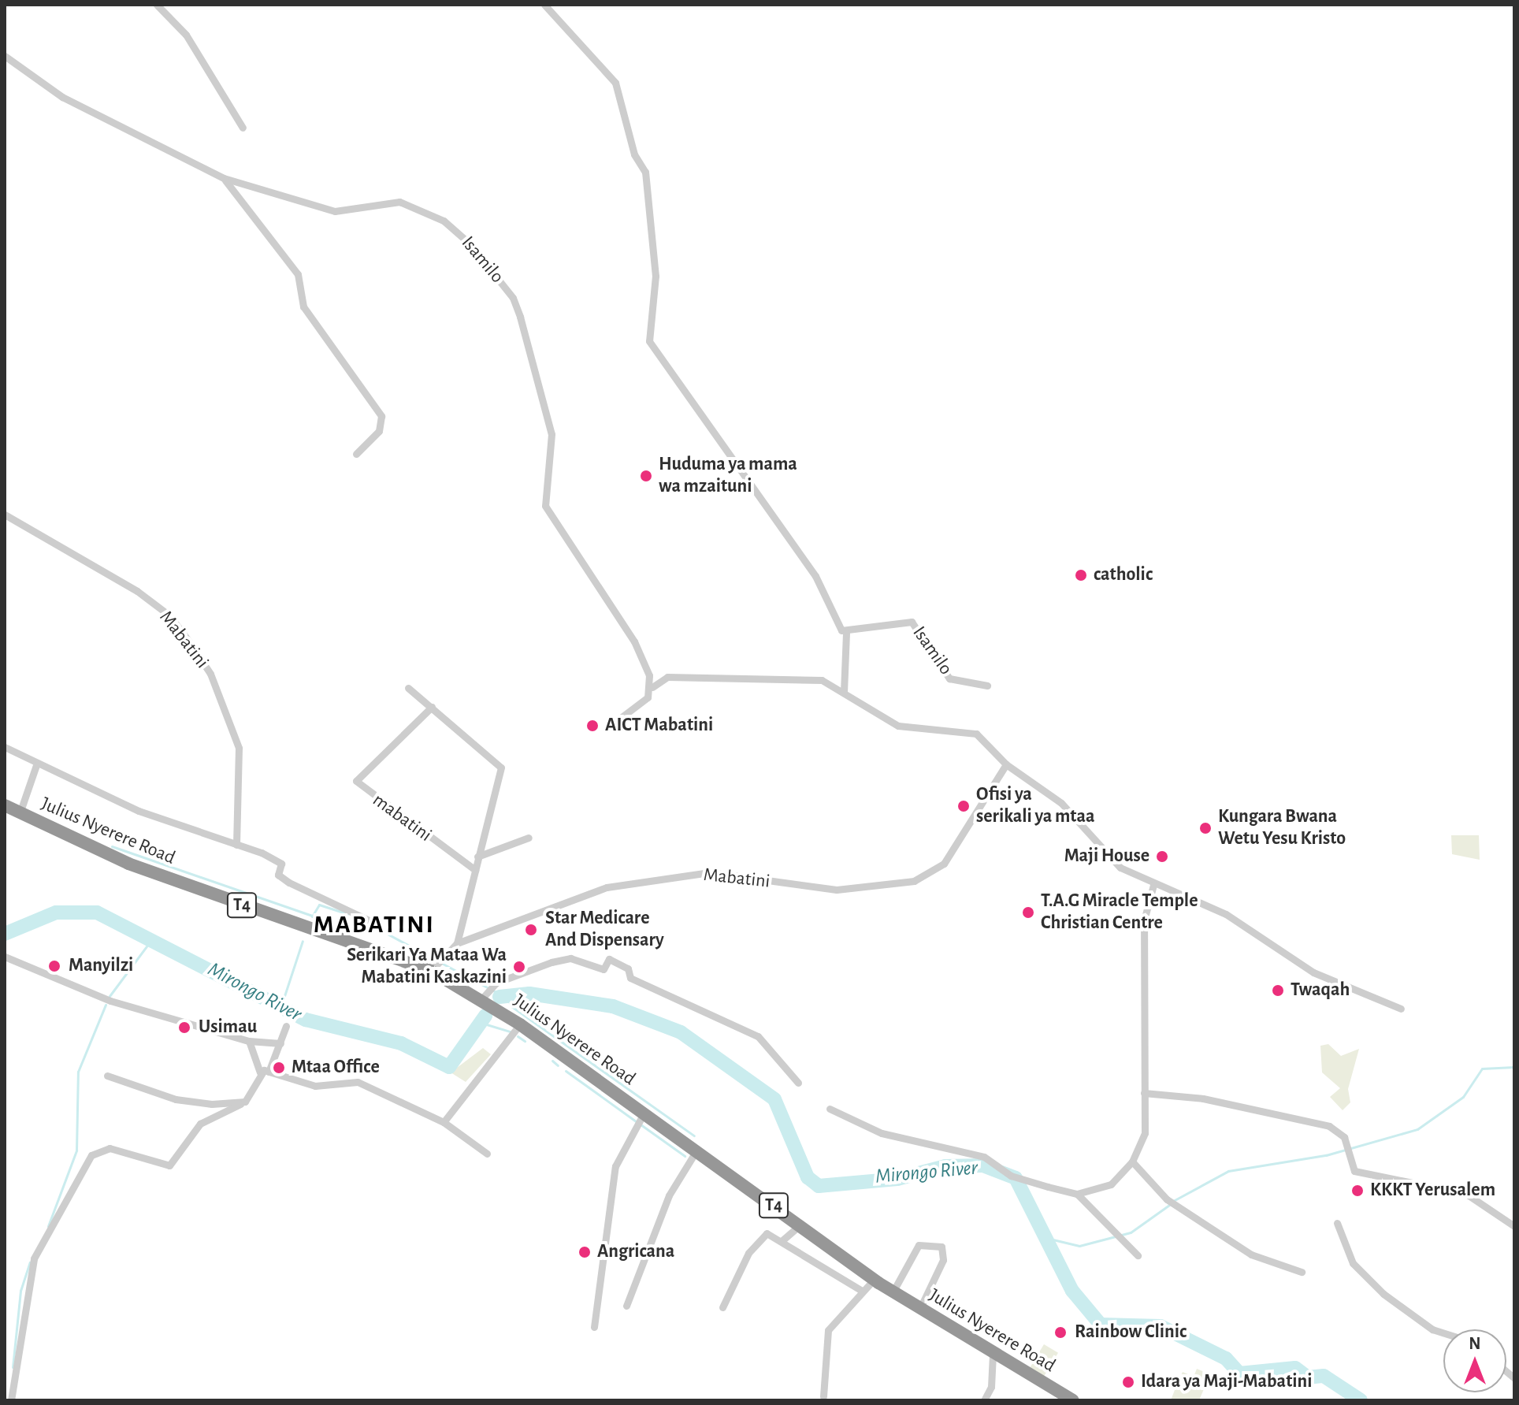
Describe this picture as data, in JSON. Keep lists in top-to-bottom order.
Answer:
{
  "streets": {
    "highway": ["Julius Nyerere Road", "T4"],
    "street": ["Isamilo", "Mabatini", "mabatini"]
  },
  "crossings": [
    ["Mabatini", "Julius Nyerere Road"]
  ],
  "districts": ["MABATINI"],
  "water": ["Mirongo River"],
  "places": [
    "Huduma ya mama wa mzaituni",
    "catholic",
    "AICT Mabatini",
    "Ofisi ya serikali ya mtaa",
    "Kungara Bwana Wetu Yesu Kristo",
    "Maji House",
    "T.A.G Miracle Temple Christian Centre",
    "Star Medicare And Dispensary",
    "Manyilzi",
    "Serikari Ya Mataa Wa Mabatini Kaskazini",
    "Twaqah",
    "Usimau",
    "Mtaa Office",
    "KKKT Yerusalem",
    "Angricana",
    "Rainbow Clinic",
    "Idara ya Maji-Mabatini"
  ],
  "north": "top"
}
